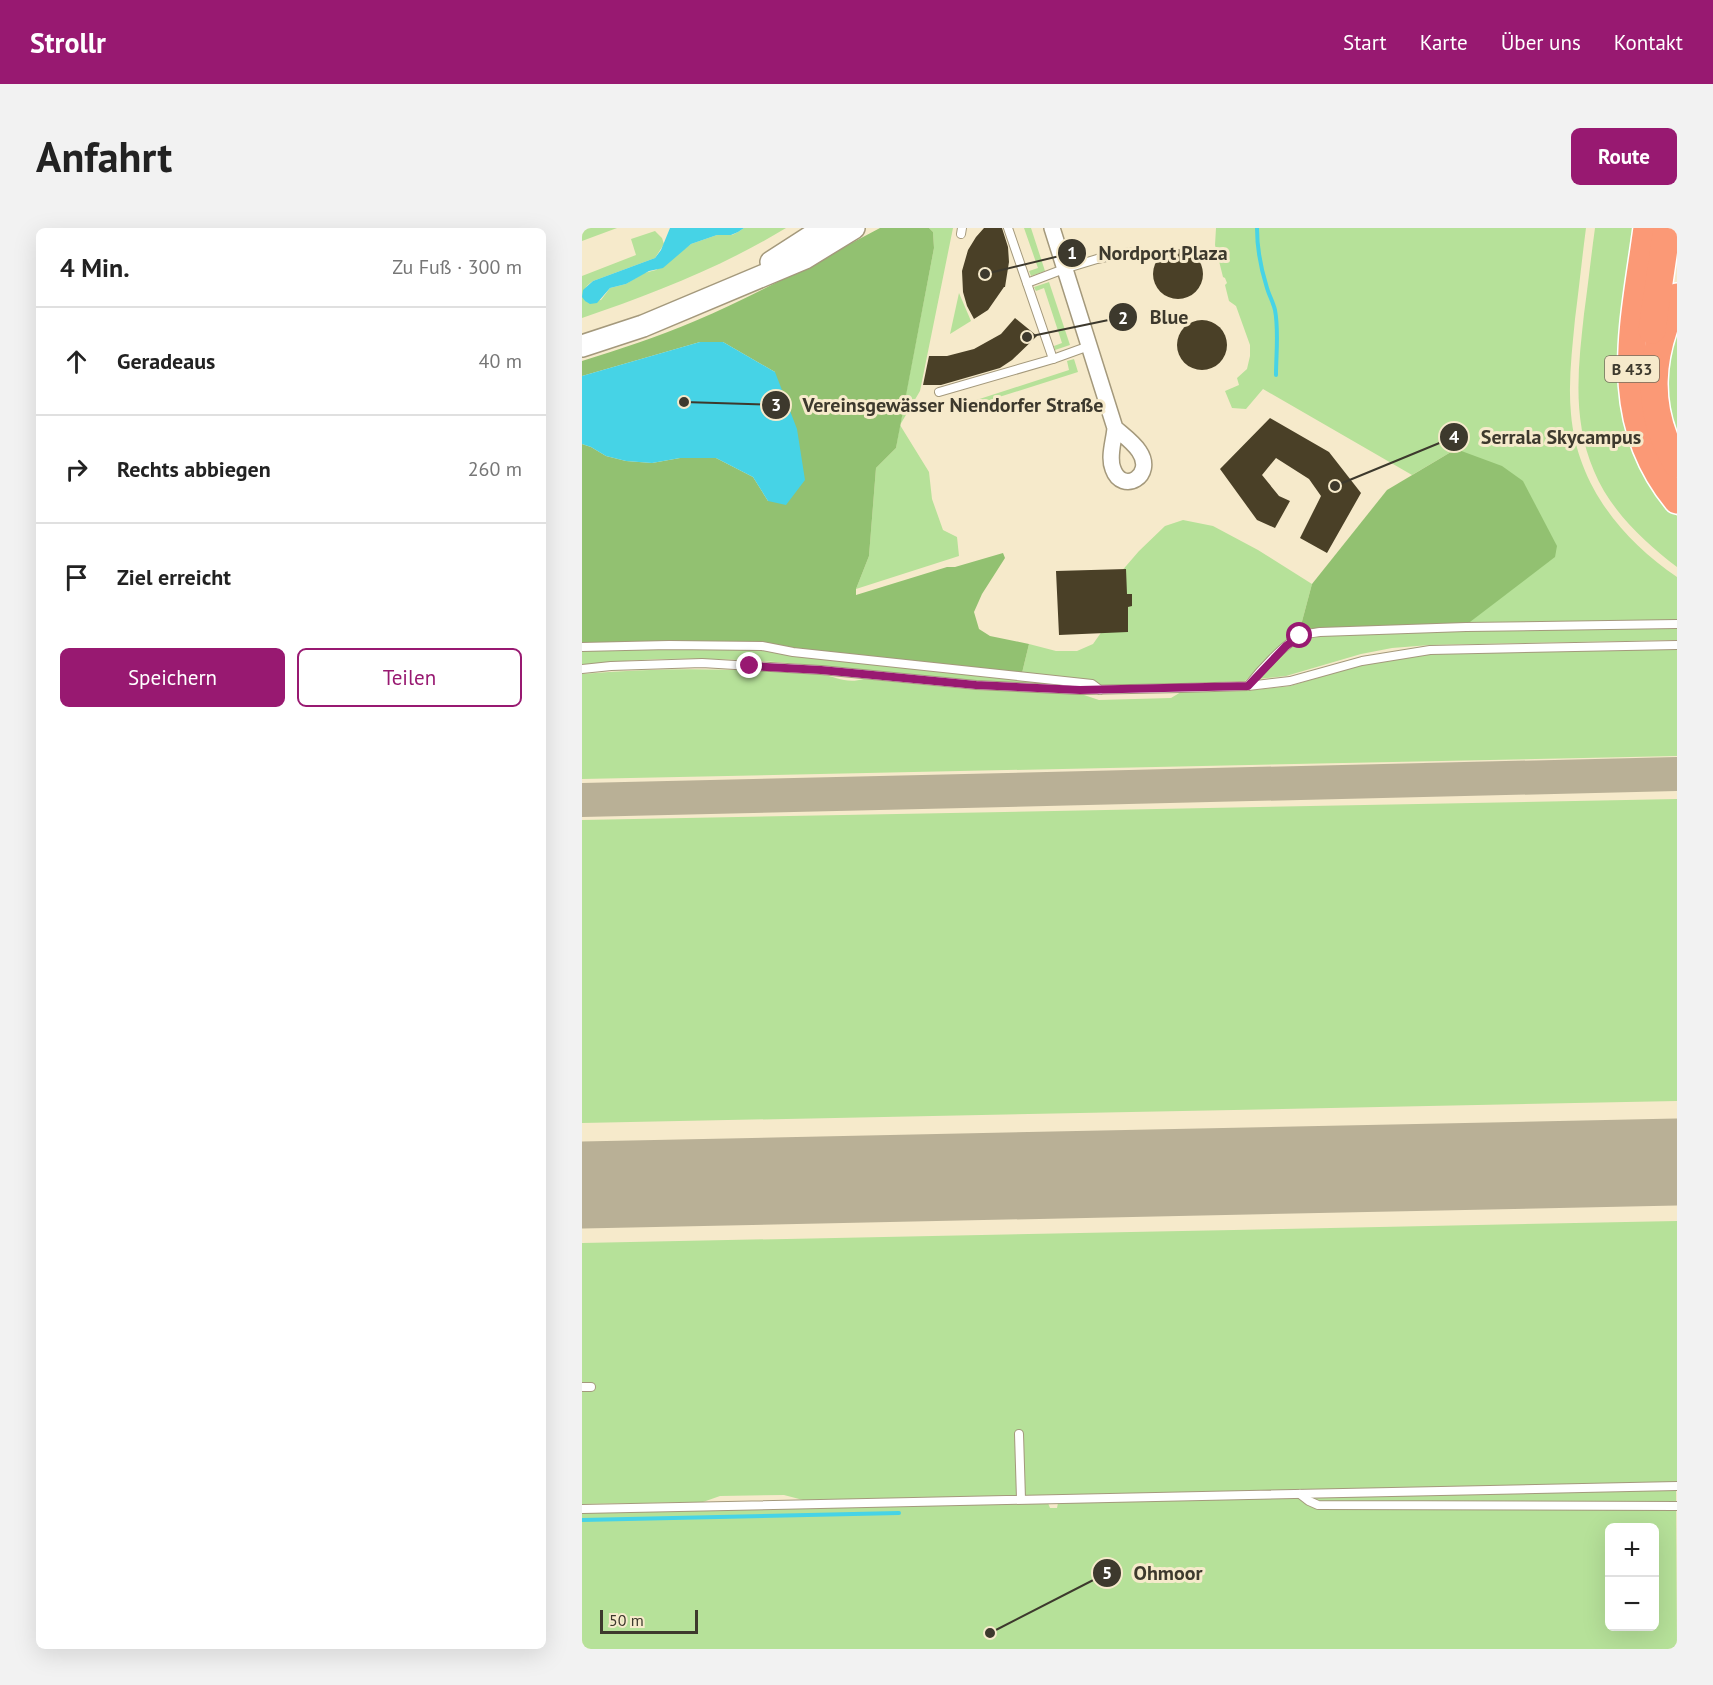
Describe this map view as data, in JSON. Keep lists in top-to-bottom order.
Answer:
{
  "streets": {
    "highway": ["B 433"]
  },
  "places": [
    "Nordport Plaza",
    "Blue",
    "Vereinsgewässer Niendorfer Straße",
    "Serrala Skycampus",
    "Ohmoor"
  ],
  "scale_bar": "50 m",
  "page": {
    "header": "Strollr",
    "nav": [
      "Start",
      "Karte",
      "Über uns",
      "Kontakt"
    ],
    "buttons": [
      "Route",
      ["Speichern", "Teilen"]
    ],
    "title": "Anfahrt",
    "heading": ["4 Min.", "Zu Fuß · 300 m"],
    "list": [
      ["Geradeaus", "40 m"],
      ["Rechts abbiegen", "260 m"],
      "Ziel erreicht"
    ],
    "map_buttons": ["+", "−"],
    "scale": "50 m"
  }
}
